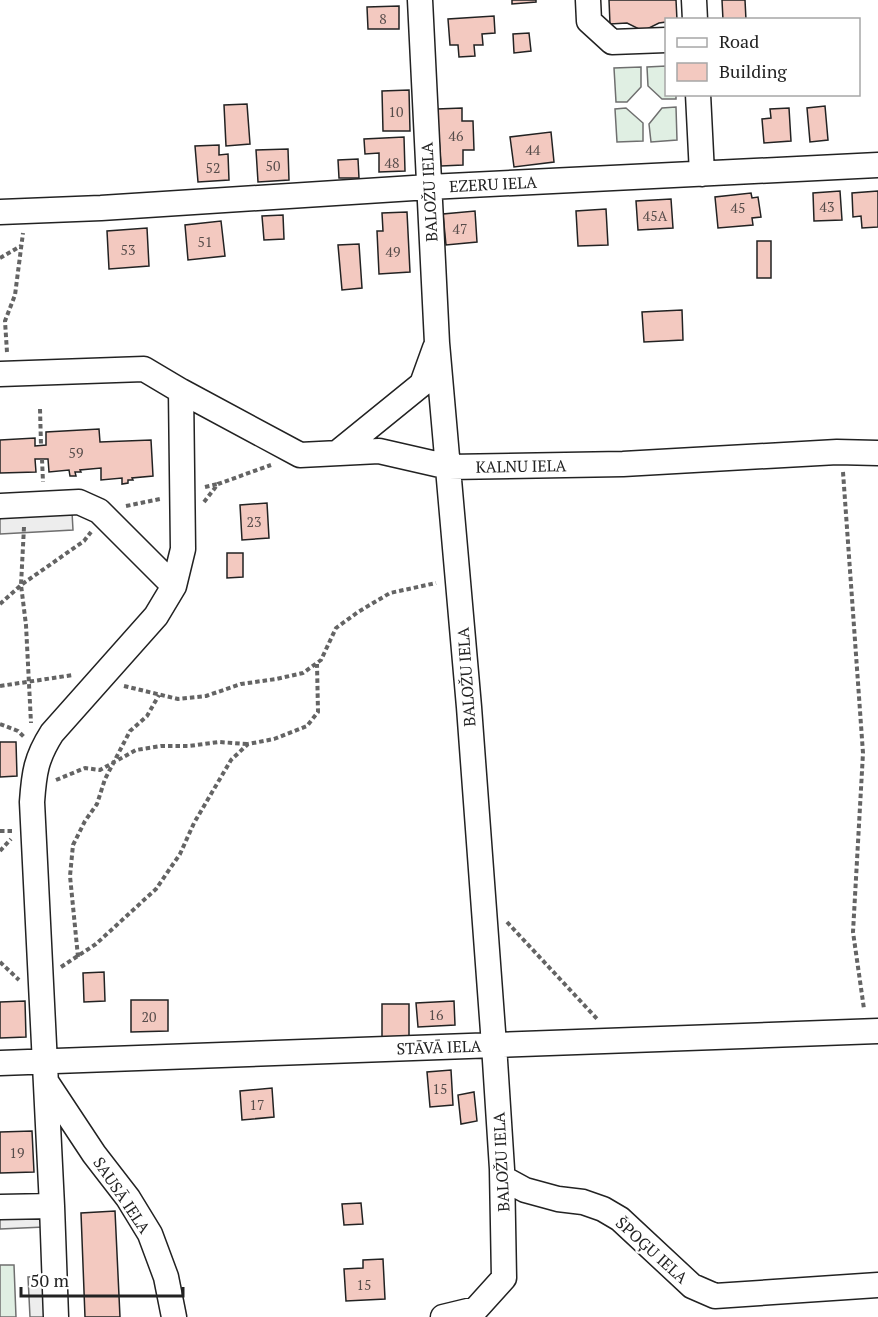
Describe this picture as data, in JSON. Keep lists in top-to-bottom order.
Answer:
{
  "streets": {
    "street": [
      "EZERU IELA",
      "BALOŽU IELA",
      "KALNU IELA",
      "STĀVĀ IELA",
      "SAUSĀ IELA",
      "ŠPOĢU IELA"
    ]
  },
  "crossings": [
    ["EZERU IELA", "BALOŽU IELA"],
    ["BALOŽU IELA", "KALNU IELA"],
    ["BALOŽU IELA", "STĀVĀ IELA"],
    ["BALOŽU IELA", "ŠPOĢU IELA"],
    ["STĀVĀ IELA", "SAUSĀ IELA"]
  ],
  "house_numbers": [
    "8",
    "10",
    "46",
    "44",
    "48",
    "50",
    "52",
    "43",
    "45",
    "45A",
    "47",
    "51",
    "53",
    "49",
    "59",
    "23",
    "16",
    "20",
    "15",
    "17",
    "19",
    "15"
  ],
  "legend": ["Road", "Building"],
  "scale_bar": "50 m"
}
